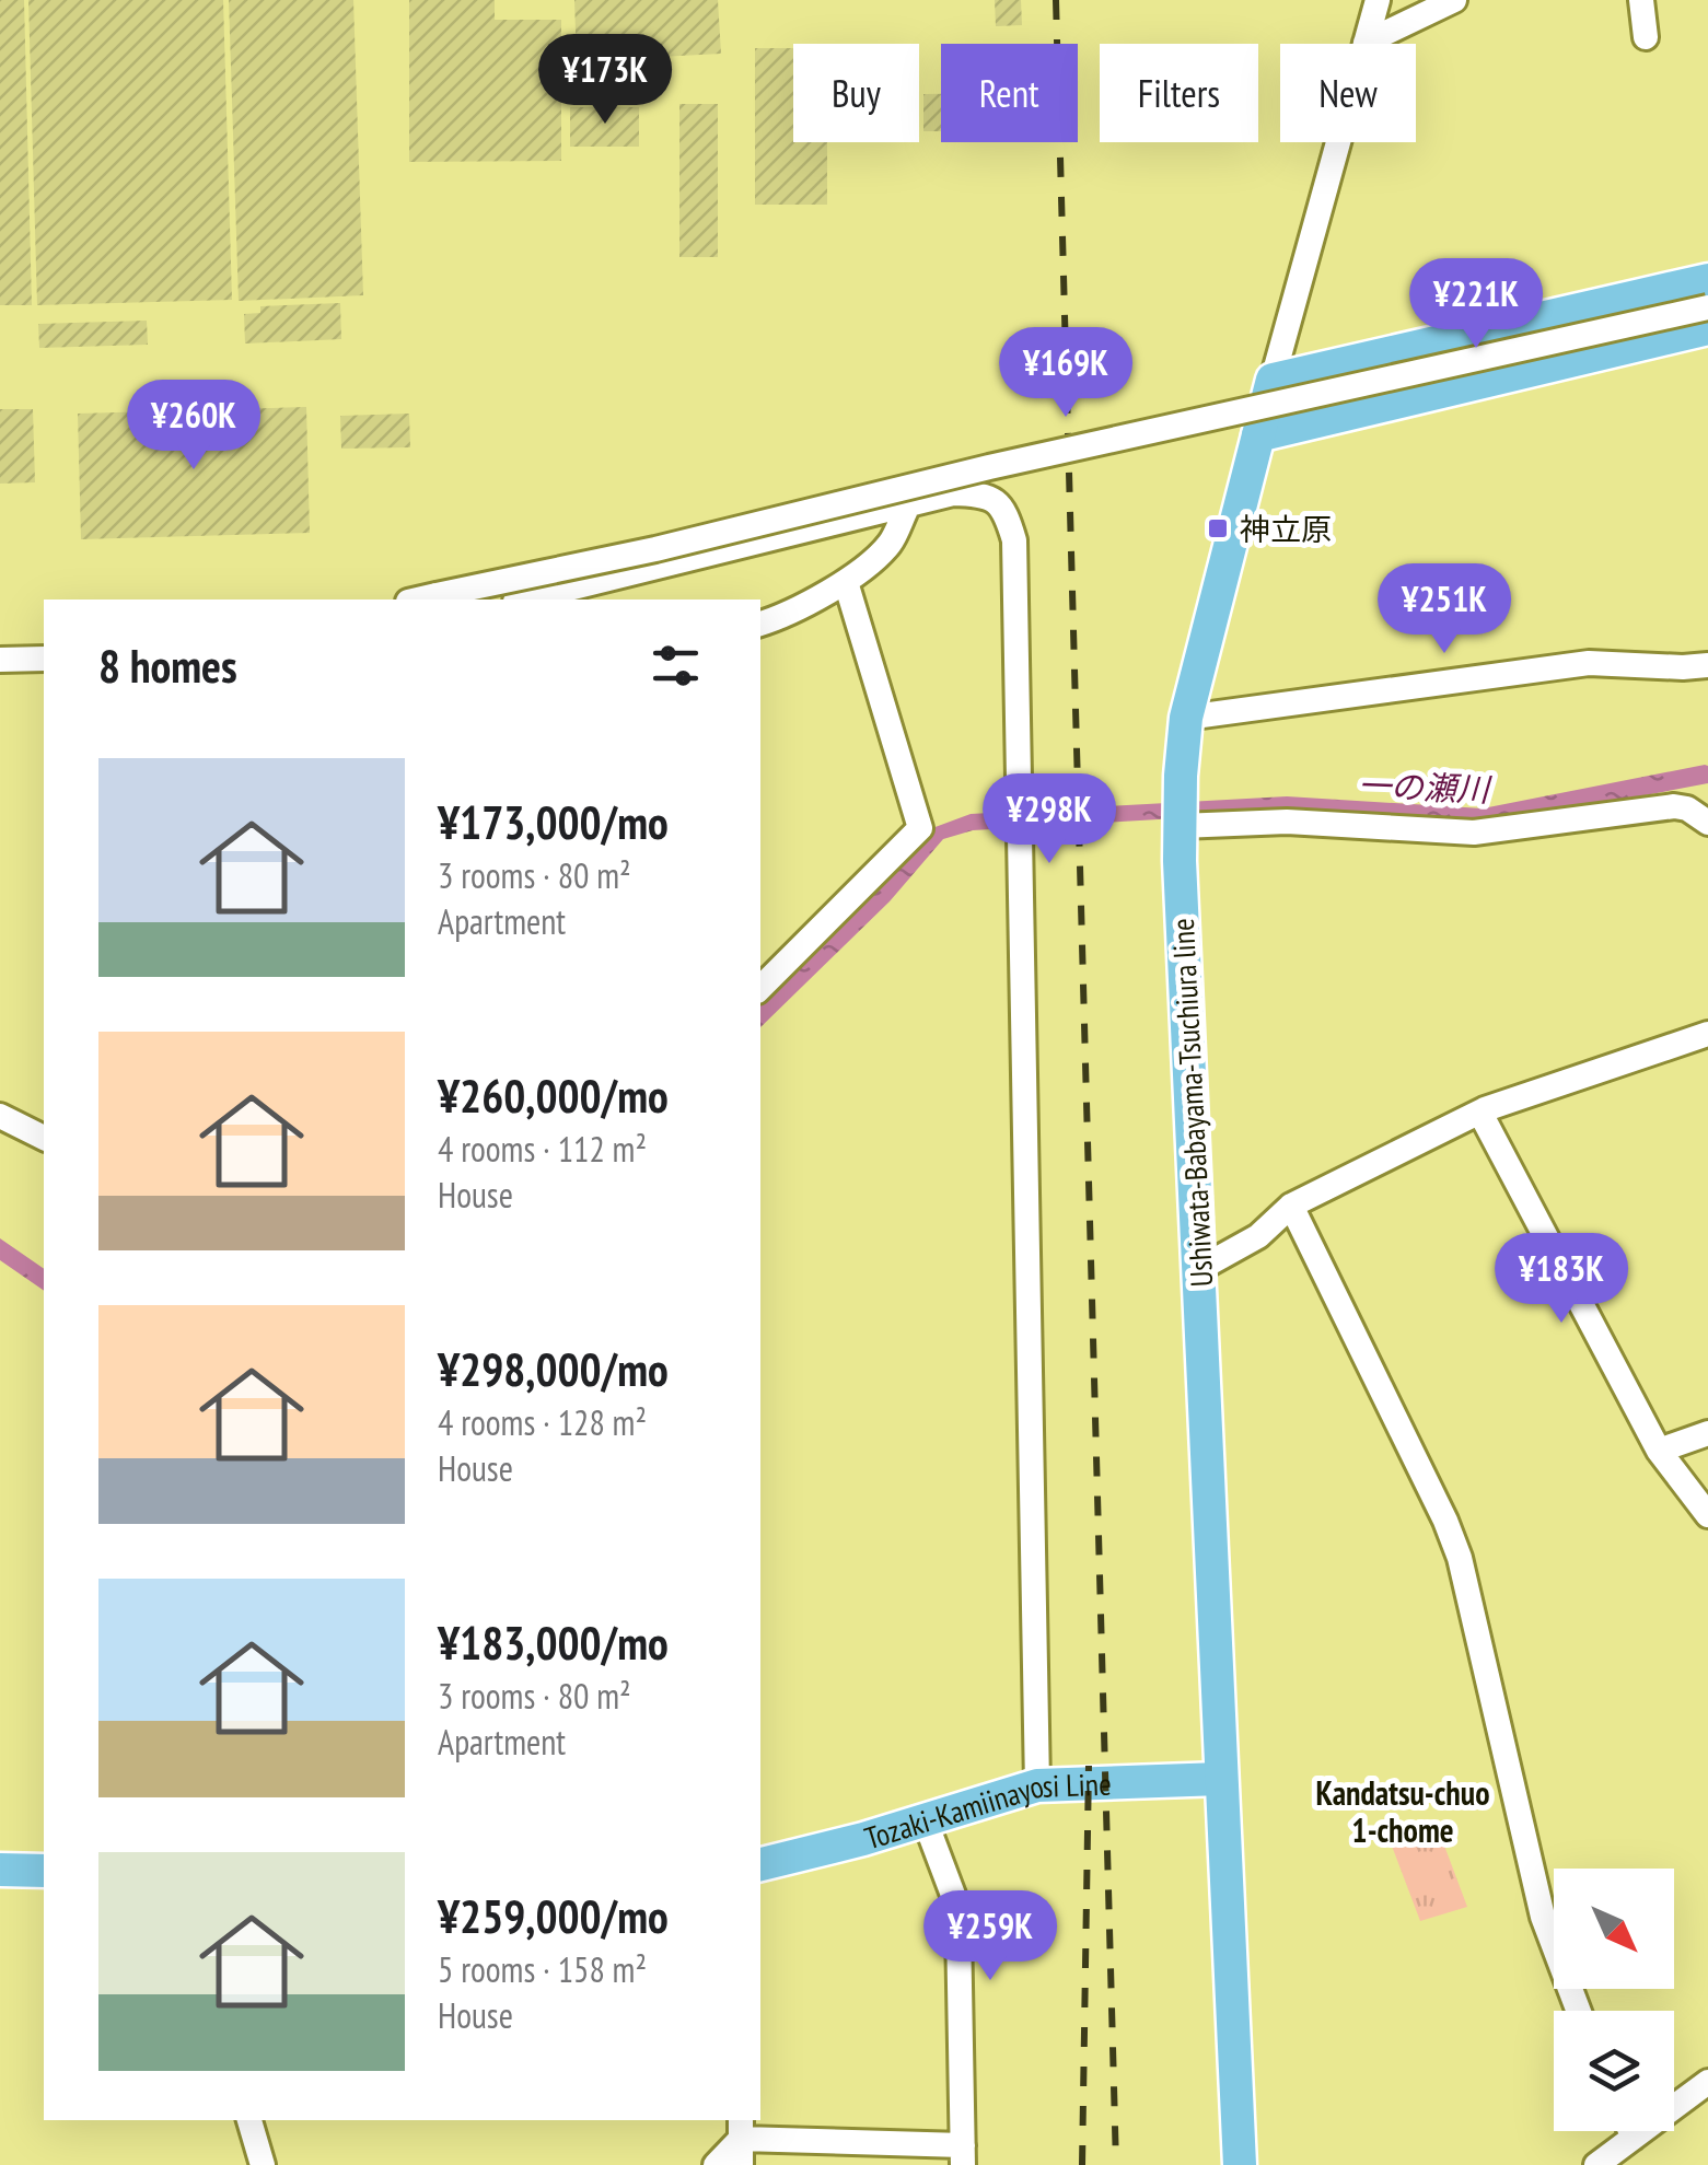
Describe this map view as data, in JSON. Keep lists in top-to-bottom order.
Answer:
{
  "streets": {
    "main road": ["Ushiwata-Babayama-Tsuchiura line", "Tozaki-Kamiinayosi Line"]
  },
  "crossings": [
    ["Ushiwata-Babayama-Tsuchiura line", "Tozaki-Kamiinayosi Line"]
  ],
  "districts": ["Kandatsu-chuo 1-chome"],
  "water": ["一の瀬川"],
  "places": {
    "transit": ["神立原"]
  },
  "north": "bottom right",
  "page": {
    "price": [
      "¥173K",
      "¥221K",
      "¥169K",
      "¥260K",
      "¥251K",
      "¥298K",
      "¥183K",
      "¥259K"
    ],
    "chip": [
      "Buy",
      "Rent",
      "Filters",
      "New"
    ],
    "heading": "8 homes",
    "list": [
      {
        "name": "¥173,000/mo",
        "note": "3 rooms · 80 m² · Apartment"
      },
      {
        "name": "¥260,000/mo",
        "note": "4 rooms · 112 m² · House"
      },
      {
        "name": "¥298,000/mo",
        "note": "4 rooms · 128 m² · House"
      },
      {
        "name": "¥183,000/mo",
        "note": "3 rooms · 80 m² · Apartment"
      },
      {
        "name": "¥259,000/mo",
        "note": "5 rooms · 158 m² · House"
      }
    ]
  }
}
